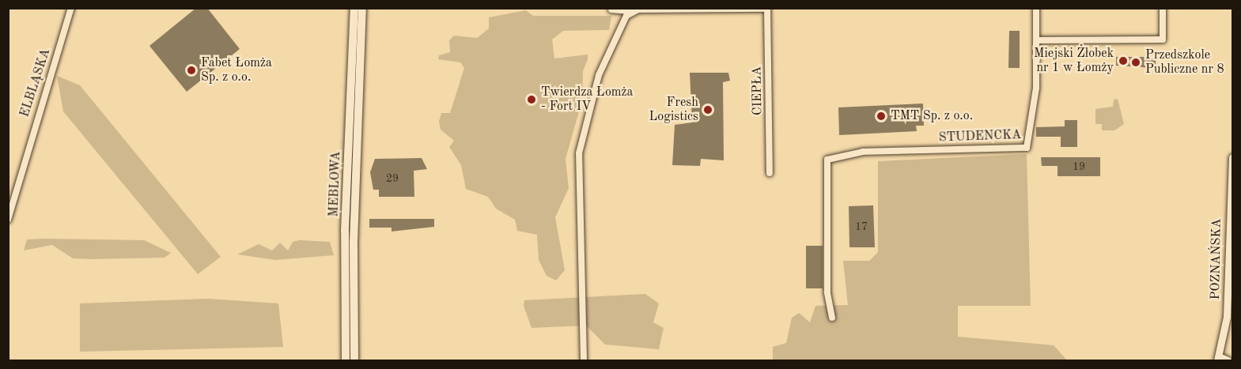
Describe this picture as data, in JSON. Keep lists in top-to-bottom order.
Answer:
{
  "streets": {
    "main road": ["MEBLOWA"],
    "street": [
      "ELBLĄSKA",
      "CIEPŁA",
      "STUDENCKA",
      "POZNAŃSKA"
    ]
  },
  "places": [
    "Miejski Żłobek nr 1 w Łomży",
    "Przedszkole Publiczne nr 8",
    "Fabet Łomża Sp. z o.o.",
    "Twierdza Łomża - Fort IV",
    "Fresh Logistics",
    "TMT Sp. z o.o."
  ],
  "house_numbers": ["19", "29", "17"]
}
